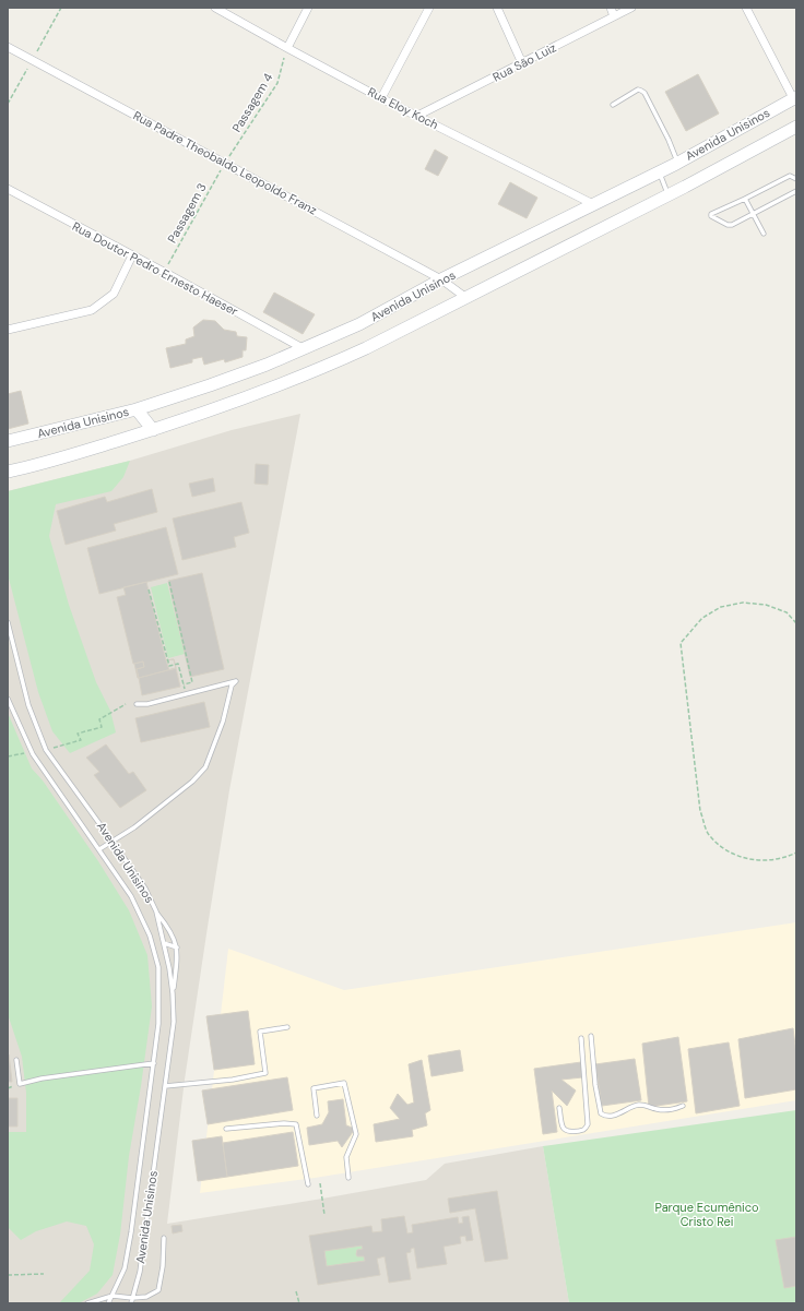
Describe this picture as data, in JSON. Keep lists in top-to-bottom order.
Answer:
{
  "streets": {
    "main road": ["Avenida Unisinos"],
    "street": [
      "Rua São Luiz",
      "Rua Eloy Koch",
      "Rua Padre Theobaldo Leopoldo Franz",
      "Rua Doutor Pedro Ernesto Haeser"
    ],
    "path": ["Passagem 4", "Passagem 3"]
  },
  "crossings": [
    ["Rua São Luiz", "Rua Eloy Koch"],
    ["Passagem 4", "Rua Eloy Koch"],
    ["Passagem 4", "Rua Padre Theobaldo Leopoldo Franz"],
    ["Passagem 4", "Passagem 3"],
    ["Rua Eloy Koch", "Avenida Unisinos"],
    ["Avenida Unisinos", "Rua Padre Theobaldo Leopoldo Franz"],
    ["Avenida Unisinos", "Rua Doutor Pedro Ernesto Haeser"],
    ["Rua Padre Theobaldo Leopoldo Franz", "Passagem 3"],
    ["Passagem 3", "Rua Doutor Pedro Ernesto Haeser"]
  ],
  "parks": ["Parque Ecumênico Cristo Rei"]
}
